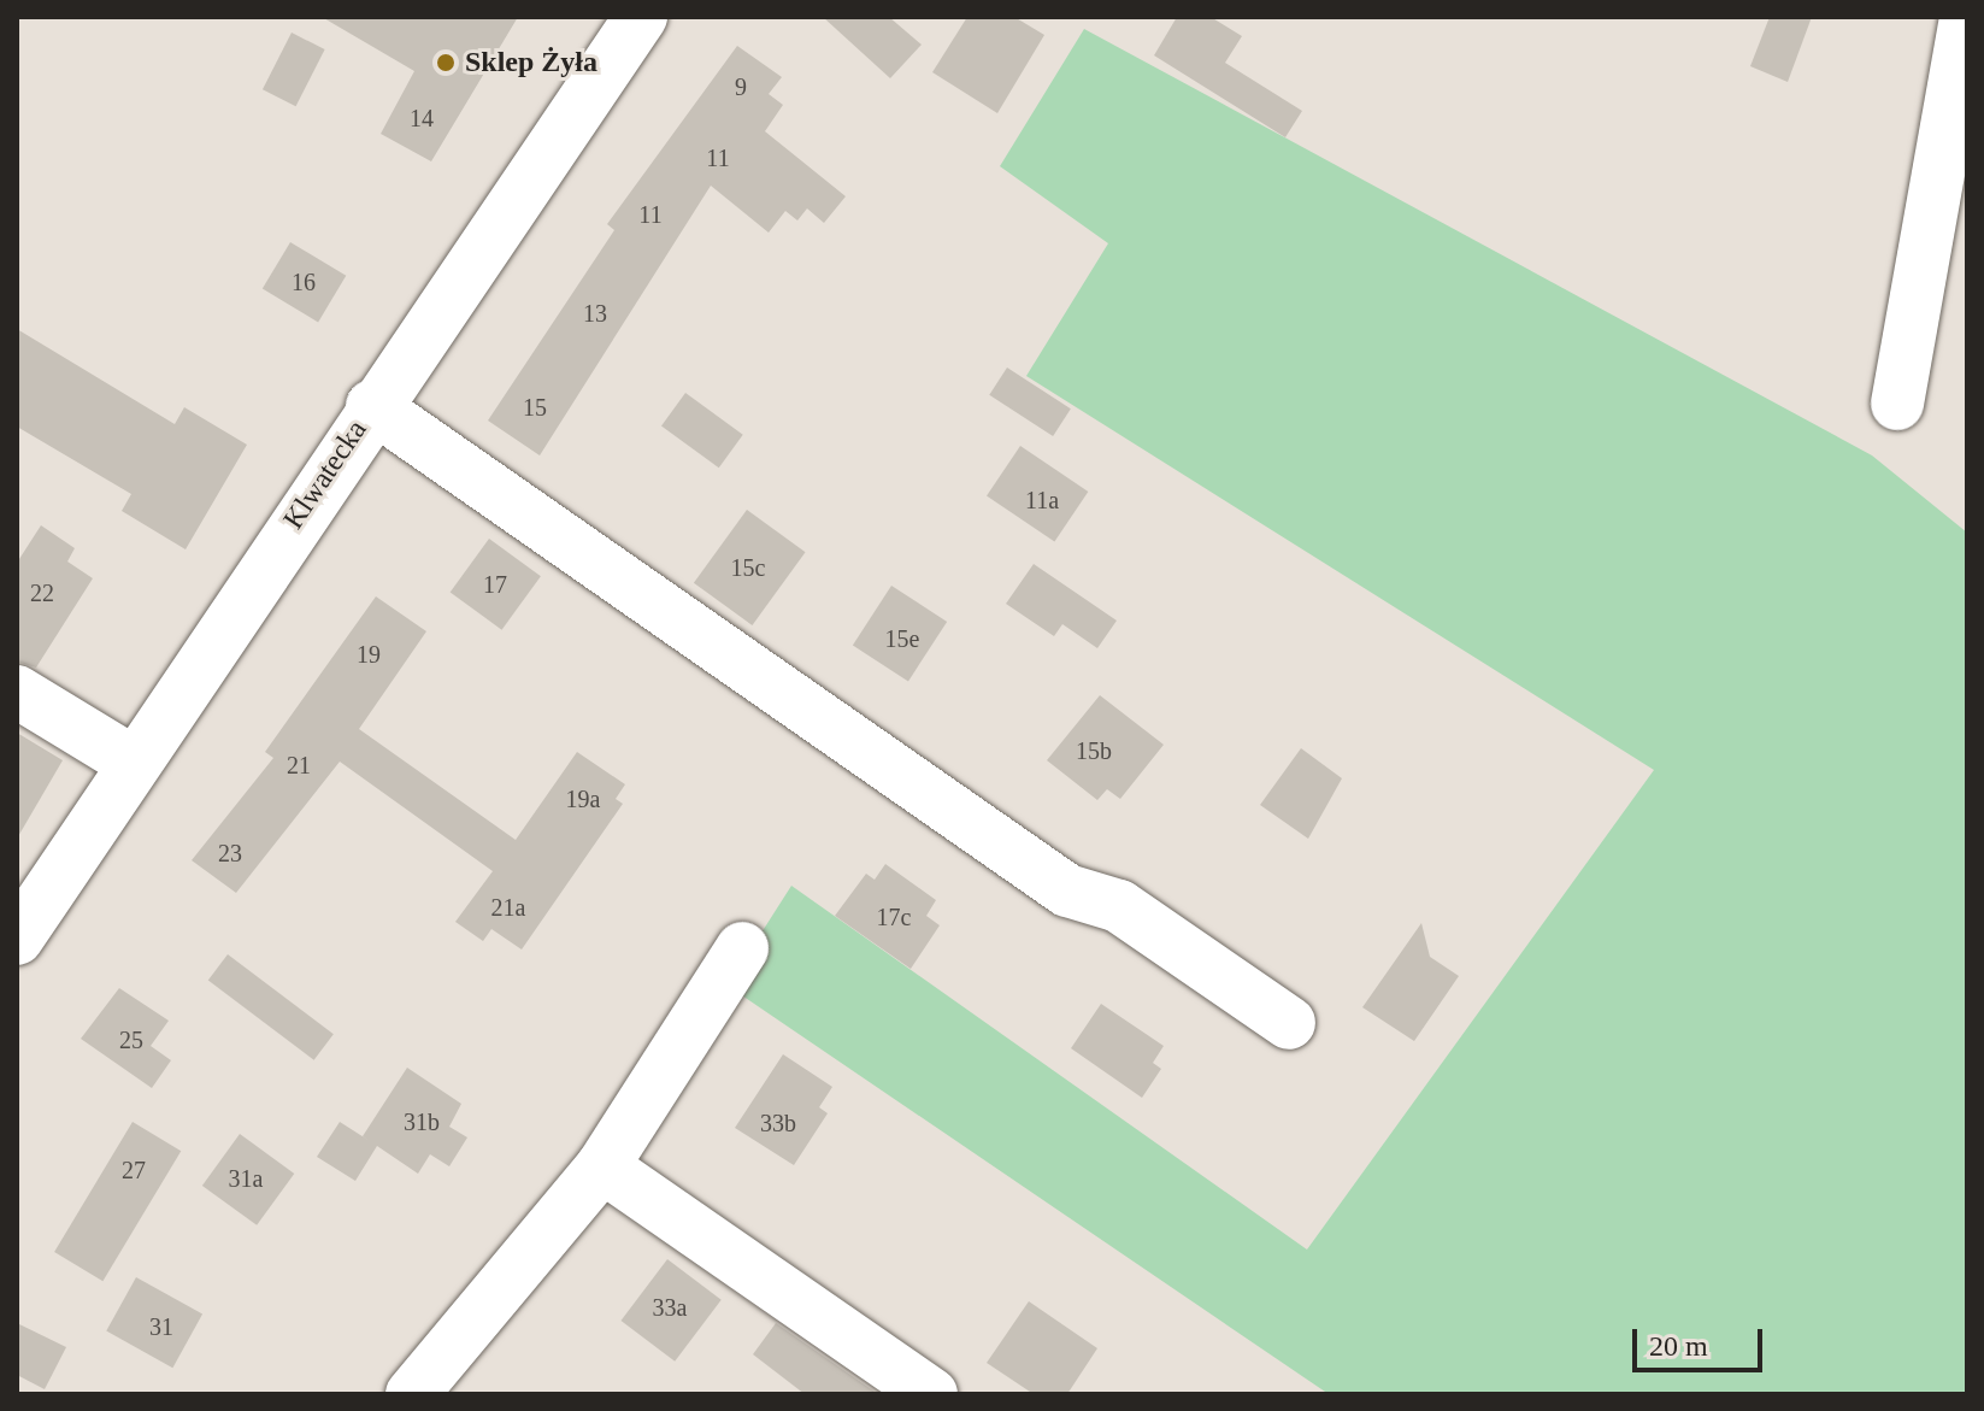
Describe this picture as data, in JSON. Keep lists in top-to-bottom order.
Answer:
{
  "streets": {
    "street": ["Klwatecka"]
  },
  "places": ["Sklep Żyła"],
  "house_numbers": [
    "9",
    "14",
    "11",
    "11",
    "16",
    "13",
    "15",
    "11a",
    "15c",
    "17",
    "22",
    "15e",
    "19",
    "15b",
    "21",
    "19a",
    "23",
    "21a",
    "17c",
    "25",
    "31b",
    "33b",
    "27",
    "31a",
    "33a",
    "31"
  ],
  "scale_bar": "20 m"
}
